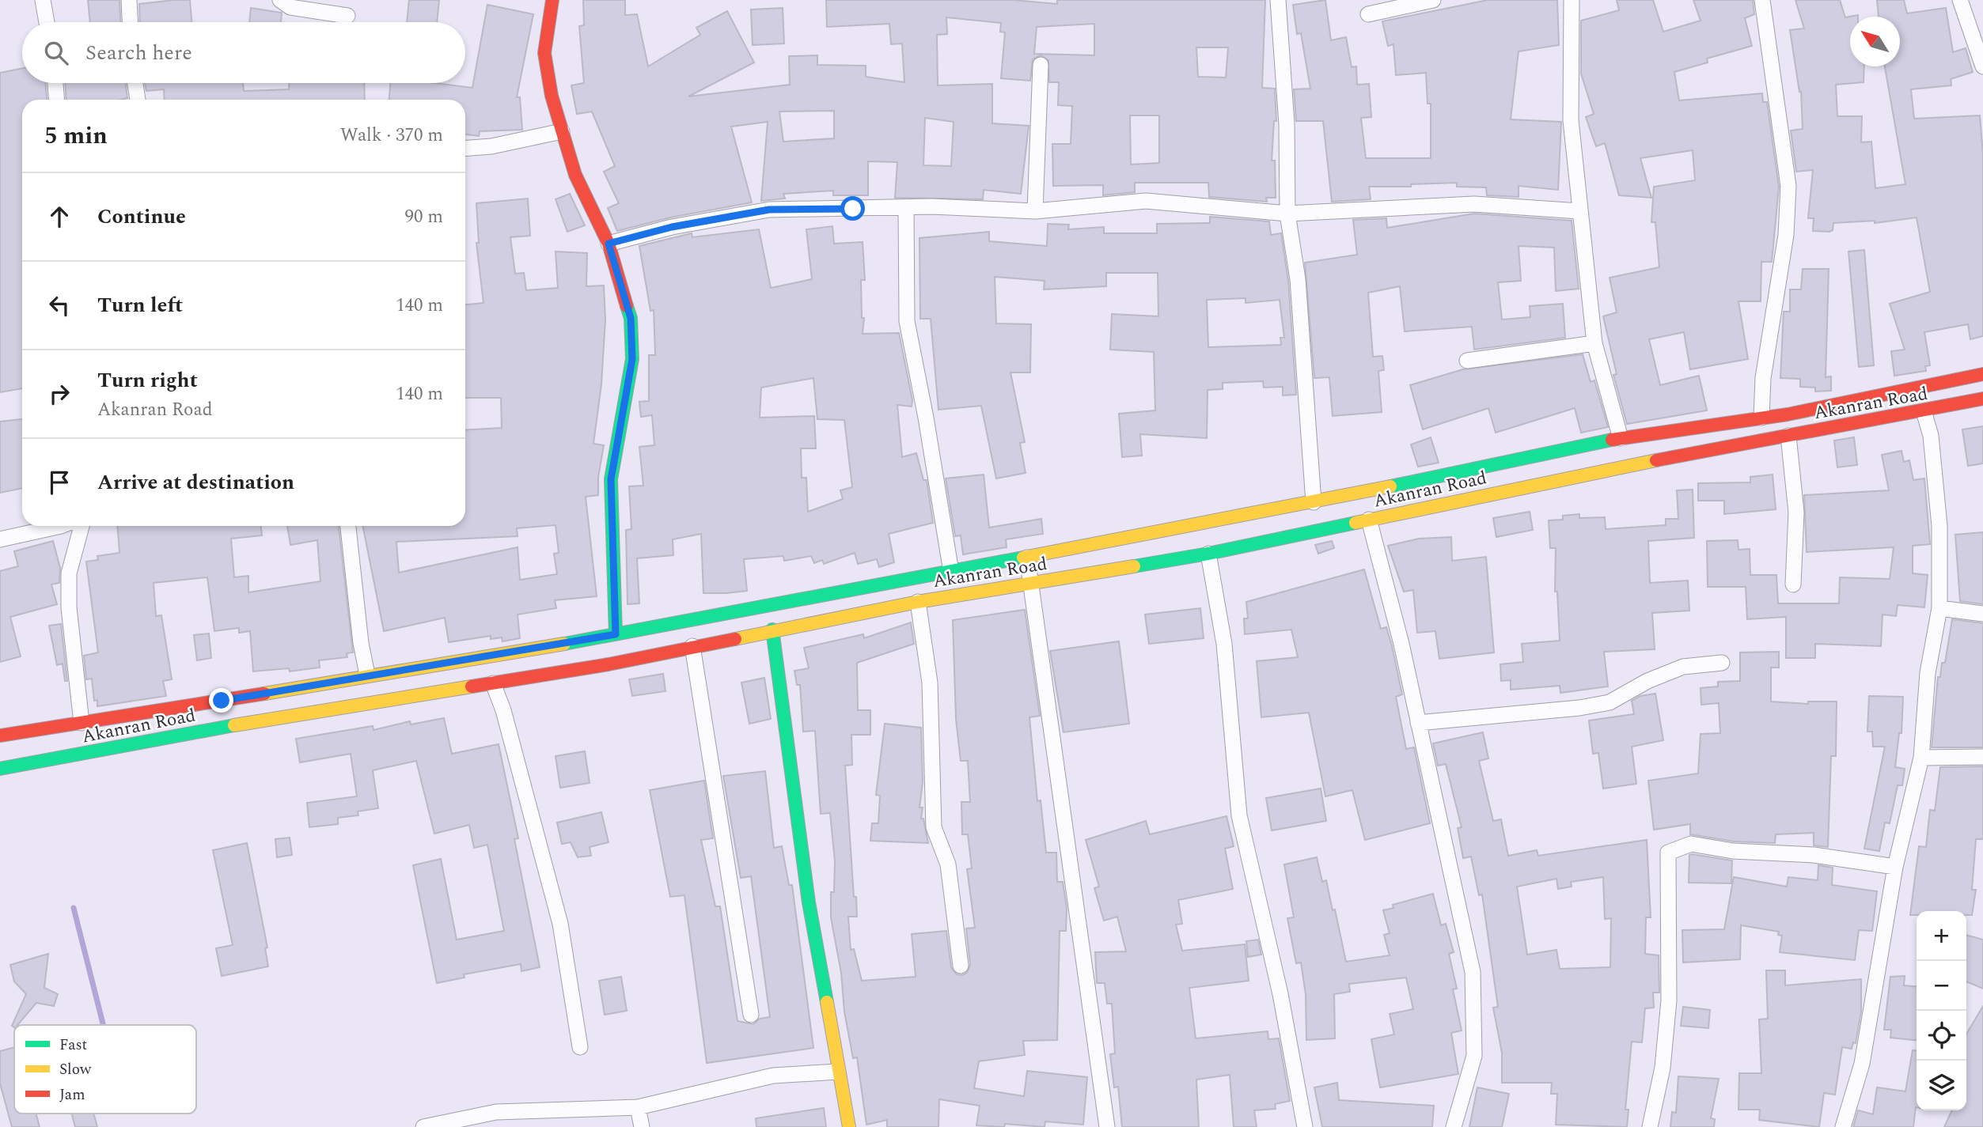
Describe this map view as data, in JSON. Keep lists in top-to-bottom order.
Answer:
{
  "streets": {
    "main road": ["Akanran Road"]
  },
  "legend": ["Fast", "Slow", "Jam"],
  "north": "top left",
  "page": {
    "search": "Search here",
    "heading": ["5 min", "Walk · 370 m"],
    "list": [
      ["Continue", "90 m"],
      ["Turn left", "140 m"],
      ["Turn right", "Akanran Road", "140 m"],
      "Arrive at destination"
    ],
    "map_buttons": ["+", "−"]
  }
}
